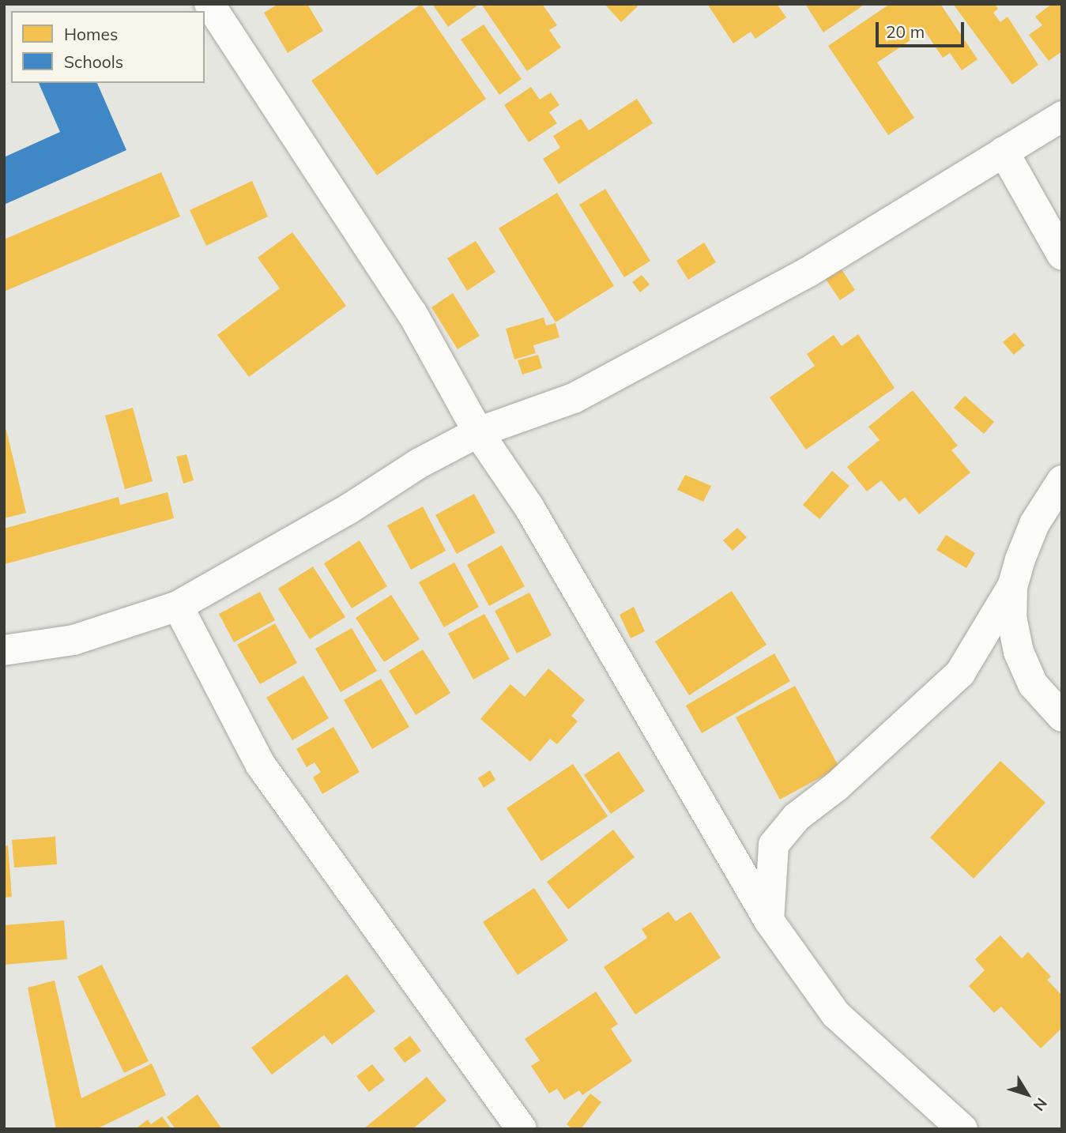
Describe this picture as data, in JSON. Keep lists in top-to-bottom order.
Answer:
{
  "legend": ["Homes", "Schools"],
  "scale_bar": "20 m",
  "north": "bottom right"
}
